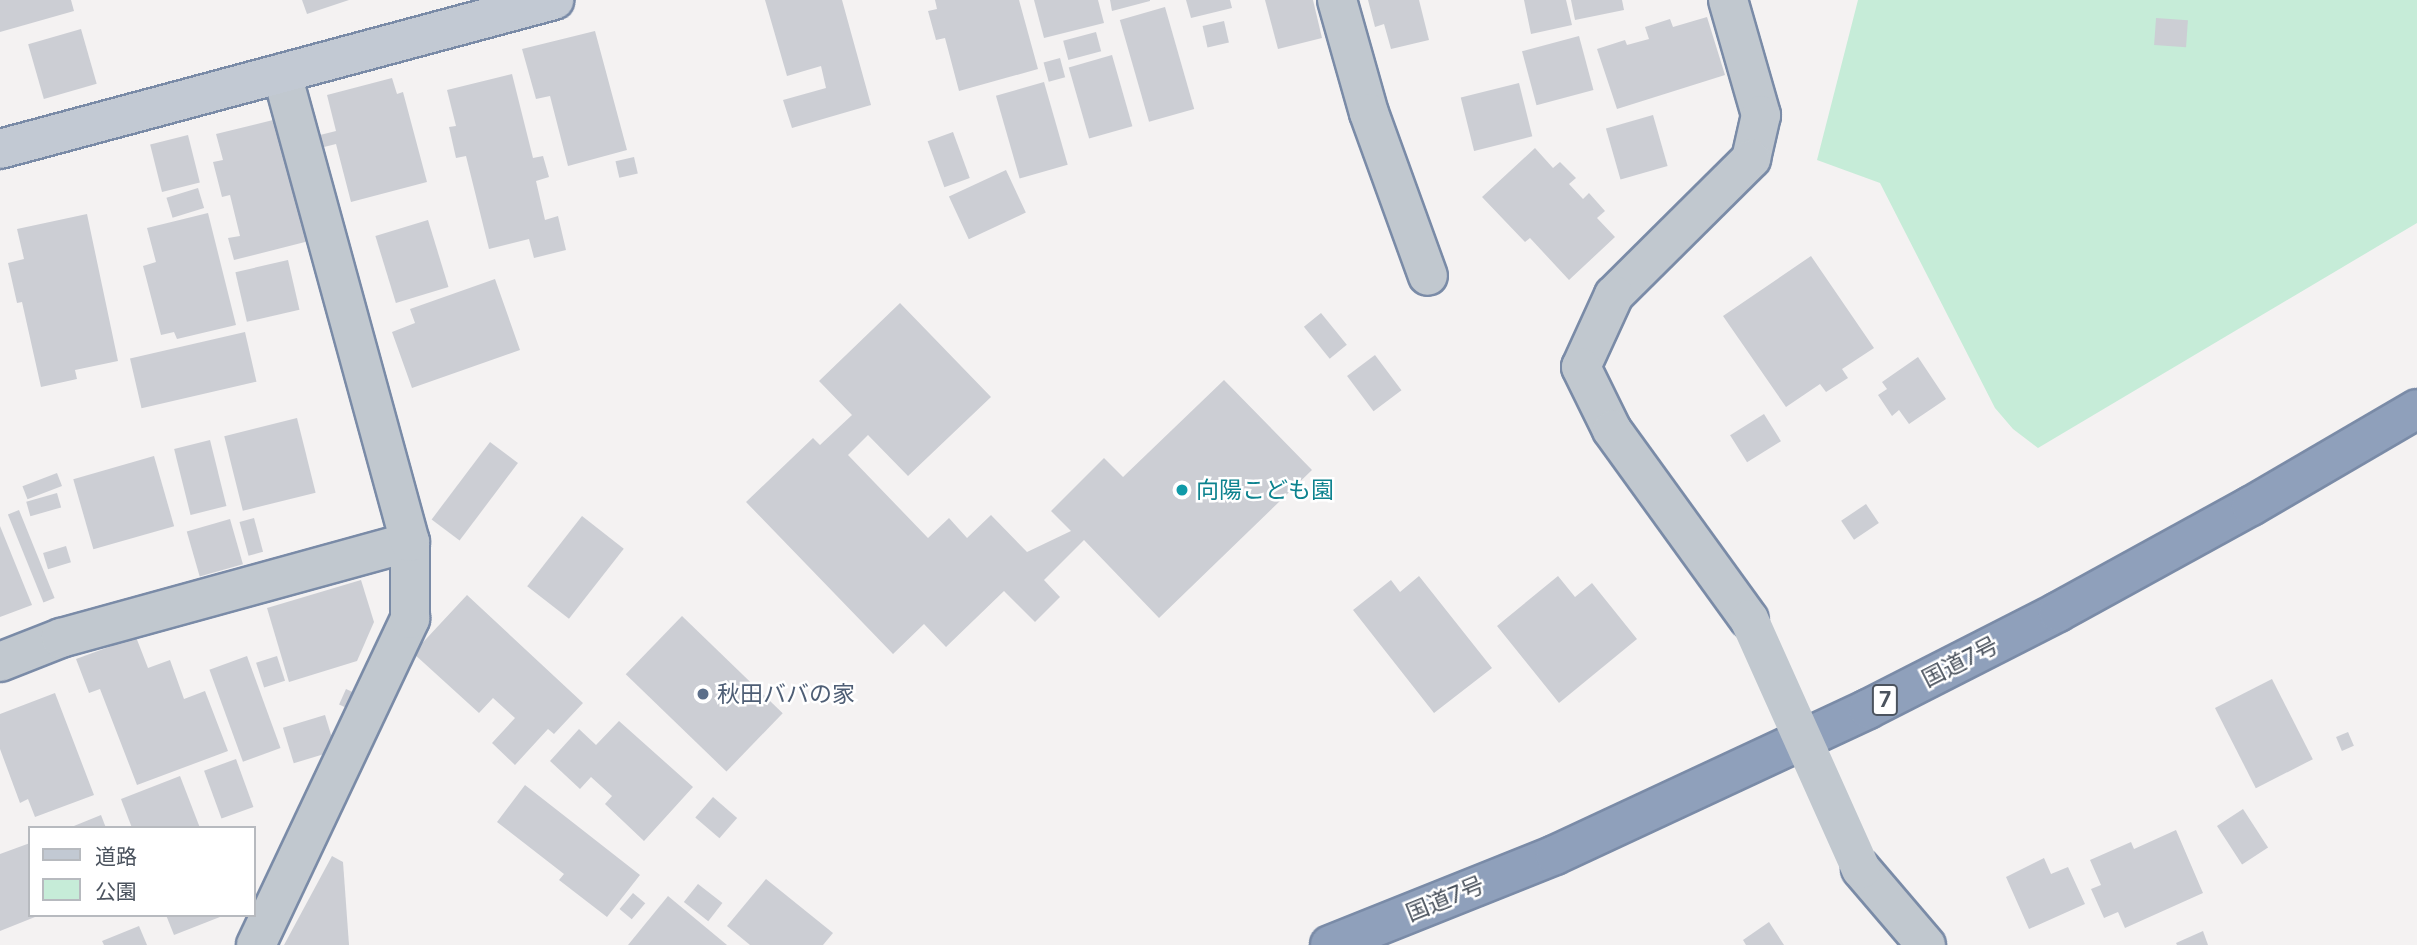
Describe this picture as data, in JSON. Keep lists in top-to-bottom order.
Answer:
{
  "streets": {
    "highway": ["国道7号", "7"]
  },
  "places": ["向陽こども園", "秋田ババの家"],
  "legend": ["道路", "公園"]
}
